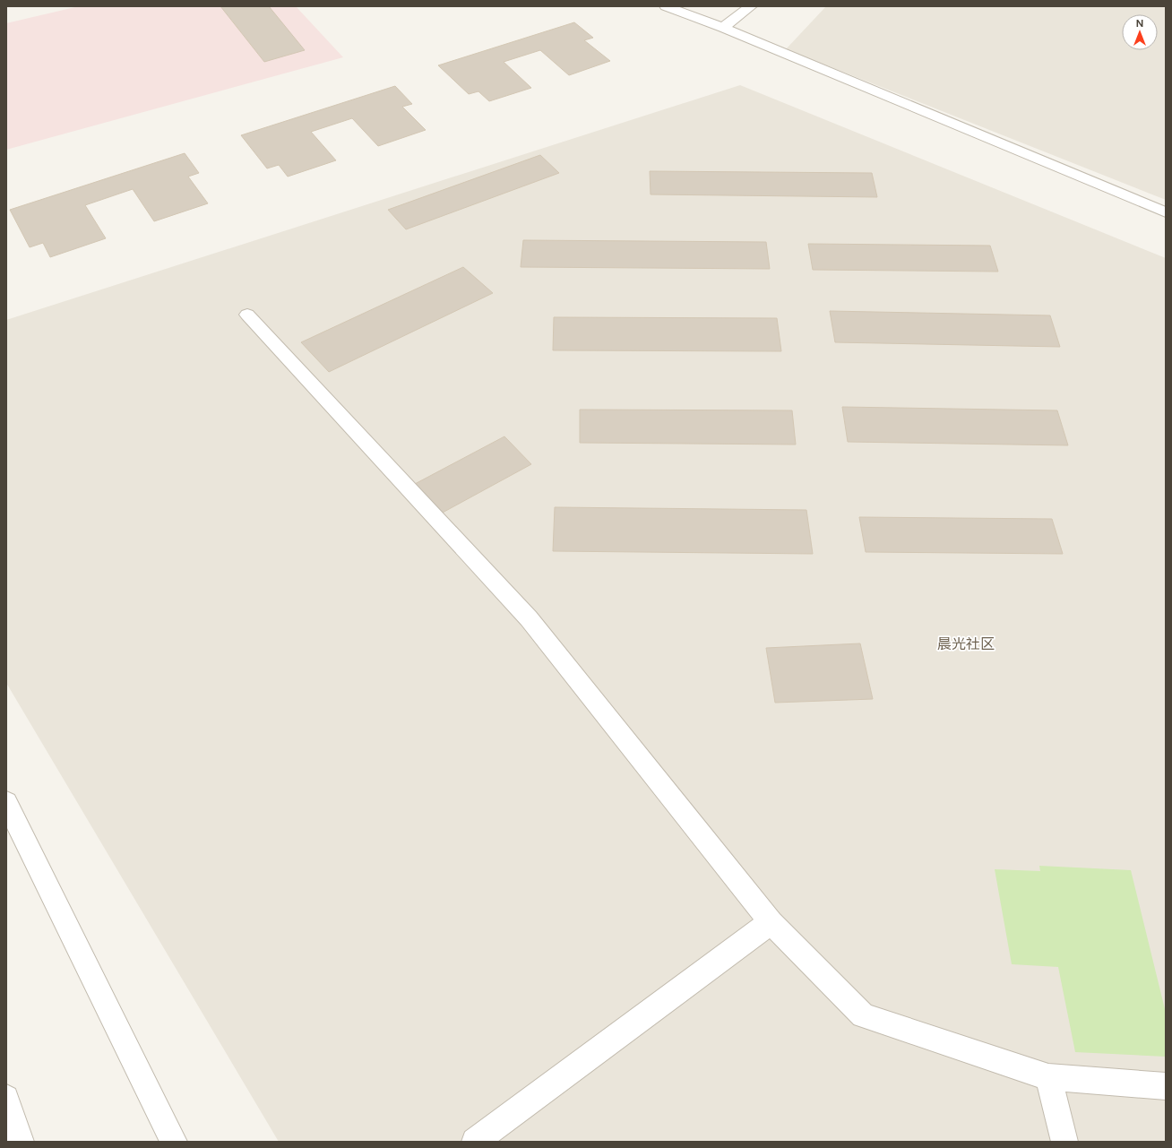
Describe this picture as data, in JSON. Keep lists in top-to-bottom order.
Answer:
{
  "districts": ["晨光社区"],
  "north": "top"
}
